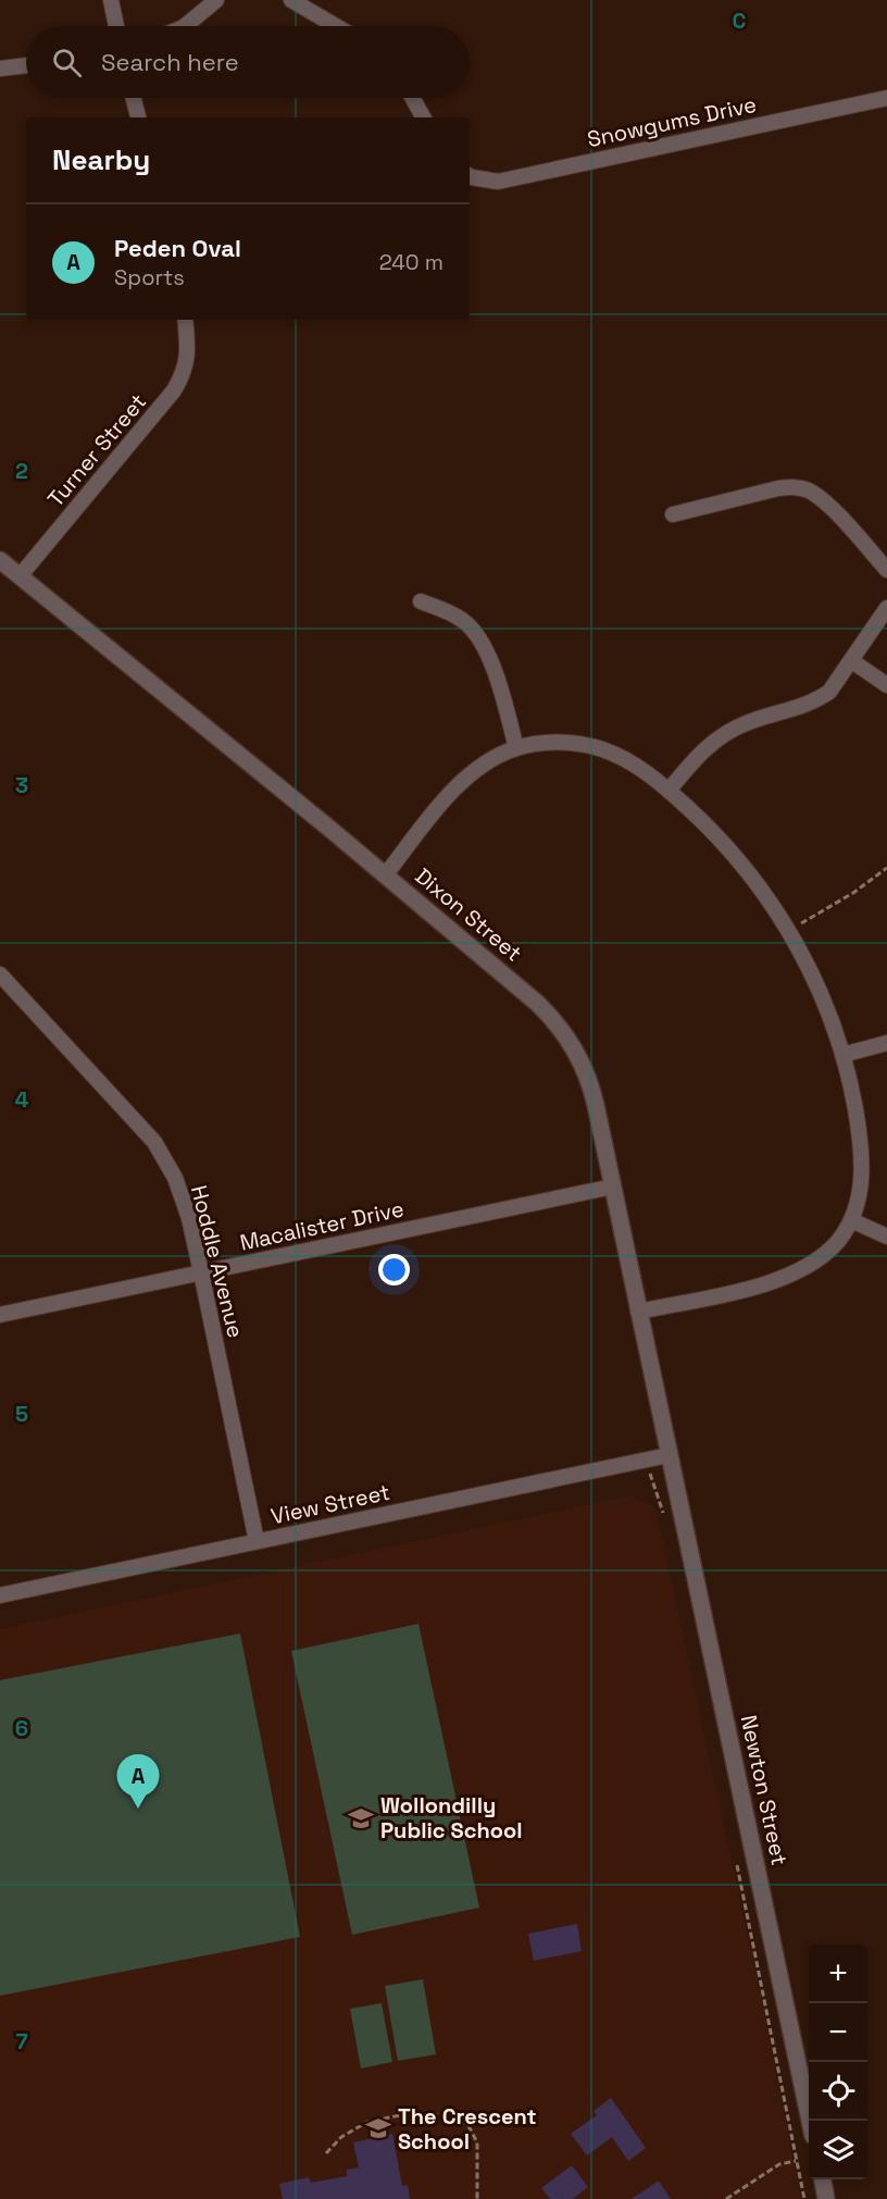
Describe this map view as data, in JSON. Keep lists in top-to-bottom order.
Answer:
{
  "streets": {
    "street": [
      "Snowgums Drive",
      "Turner Street",
      "Dixon Street",
      "Macalister Drive",
      "Hoddle Avenue",
      "View Street",
      "Newton Street"
    ]
  },
  "crossings": [
    ["Turner Street", "Dixon Street"],
    ["Dixon Street", "Macalister Drive"],
    ["Dixon Street", "View Street"],
    ["Dixon Street", "Newton Street"],
    ["Macalister Drive", "Hoddle Avenue"],
    ["Hoddle Avenue", "View Street"],
    ["View Street", "Newton Street"]
  ],
  "places": {
    "school or university": ["Wollondilly Public School", "The Crescent School"]
  },
  "page": {
    "search": "Search here",
    "heading": "Nearby",
    "list": [
      {
        "mark": "A",
        "name": "Peden Oval",
        "note": "Sports",
        "value": "240 m"
      }
    ],
    "pins": "A",
    "map_buttons": ["+", "−"]
  },
  "grid": {
    "columns": ["C"],
    "rows": [
      "2",
      "3",
      "4",
      "5",
      "6",
      "7"
    ]
  }
}
